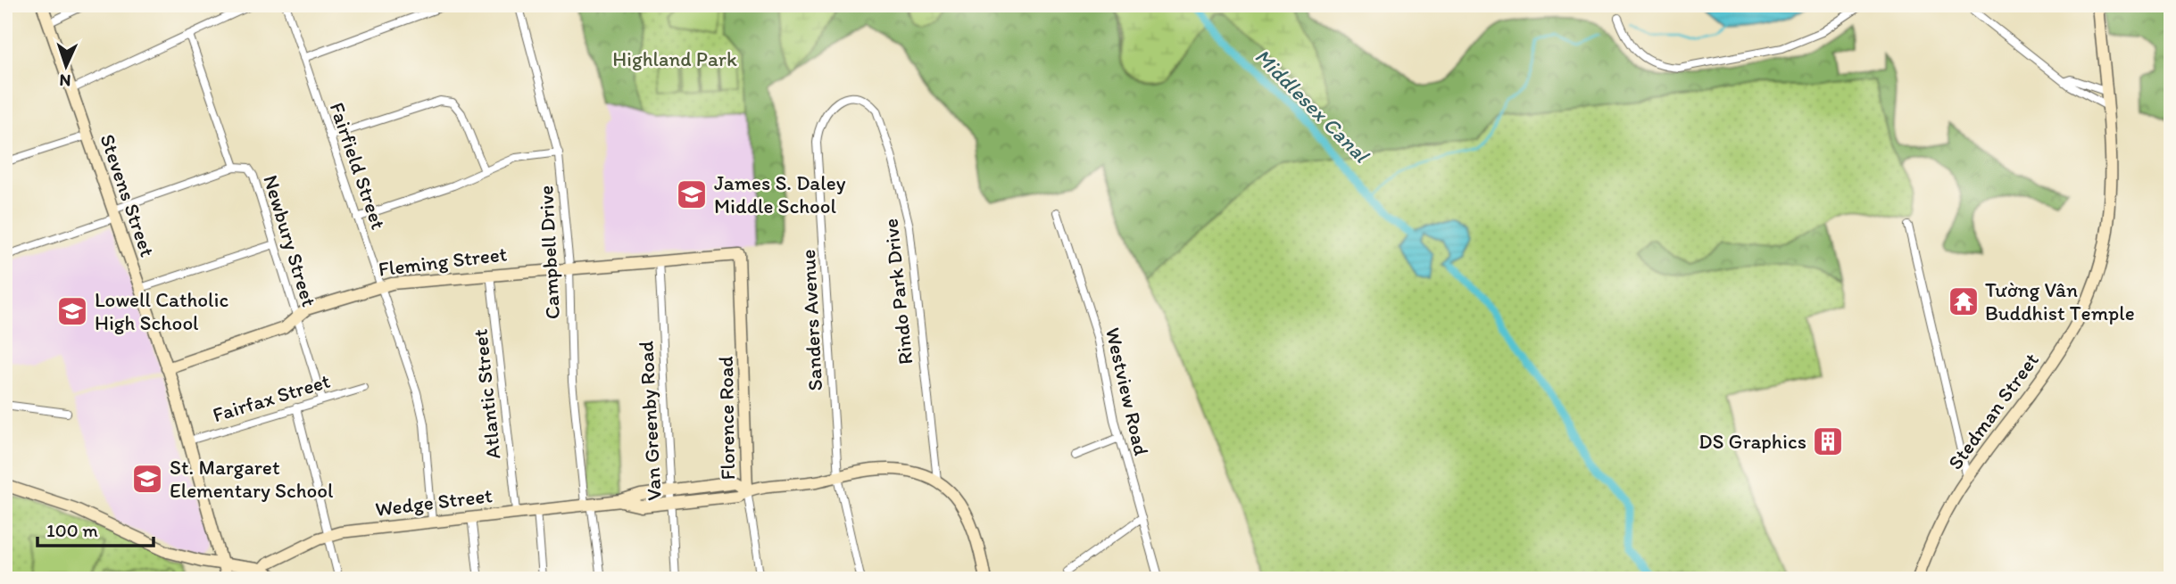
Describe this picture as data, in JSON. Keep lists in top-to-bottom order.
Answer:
{
  "streets": {
    "street": [
      "Fairfield Street",
      "Stevens Street",
      "Newbury Street",
      "Campbell Drive",
      "Fleming Street",
      "Rindo Park Drive",
      "Sanders Avenue",
      "Westview Road",
      "Atlantic Street",
      "Fairfax Street",
      "Stedman Street",
      "Florence Road",
      "Van Greenby Road",
      "Wedge Street"
    ]
  },
  "crossings": [
    ["Fairfield Street", "Fleming Street"],
    ["Fairfield Street", "Wedge Street"],
    ["Stevens Street", "Fleming Street"],
    ["Stevens Street", "Fairfax Street"],
    ["Newbury Street", "Fleming Street"],
    ["Newbury Street", "Fairfax Street"],
    ["Campbell Drive", "Fleming Street"],
    ["Campbell Drive", "Wedge Street"],
    ["Fleming Street", "Atlantic Street"],
    ["Fleming Street", "Florence Road"],
    ["Fleming Street", "Van Greenby Road"],
    ["Rindo Park Drive", "Sanders Avenue"],
    ["Atlantic Street", "Wedge Street"],
    ["Florence Road", "Wedge Street"],
    ["Van Greenby Road", "Wedge Street"]
  ],
  "water": ["Middlesex Canal"],
  "parks": ["Highland Park"],
  "places": {
    "school or university": ["James S. Daley Middle School", "Lowell Catholic High School", "St. Margaret Elementary School"],
    "temple": ["Tường Vân Buddhist Temple"],
    "building": ["DS Graphics"]
  },
  "scale_bar": "100 m",
  "north": "bottom"
}
